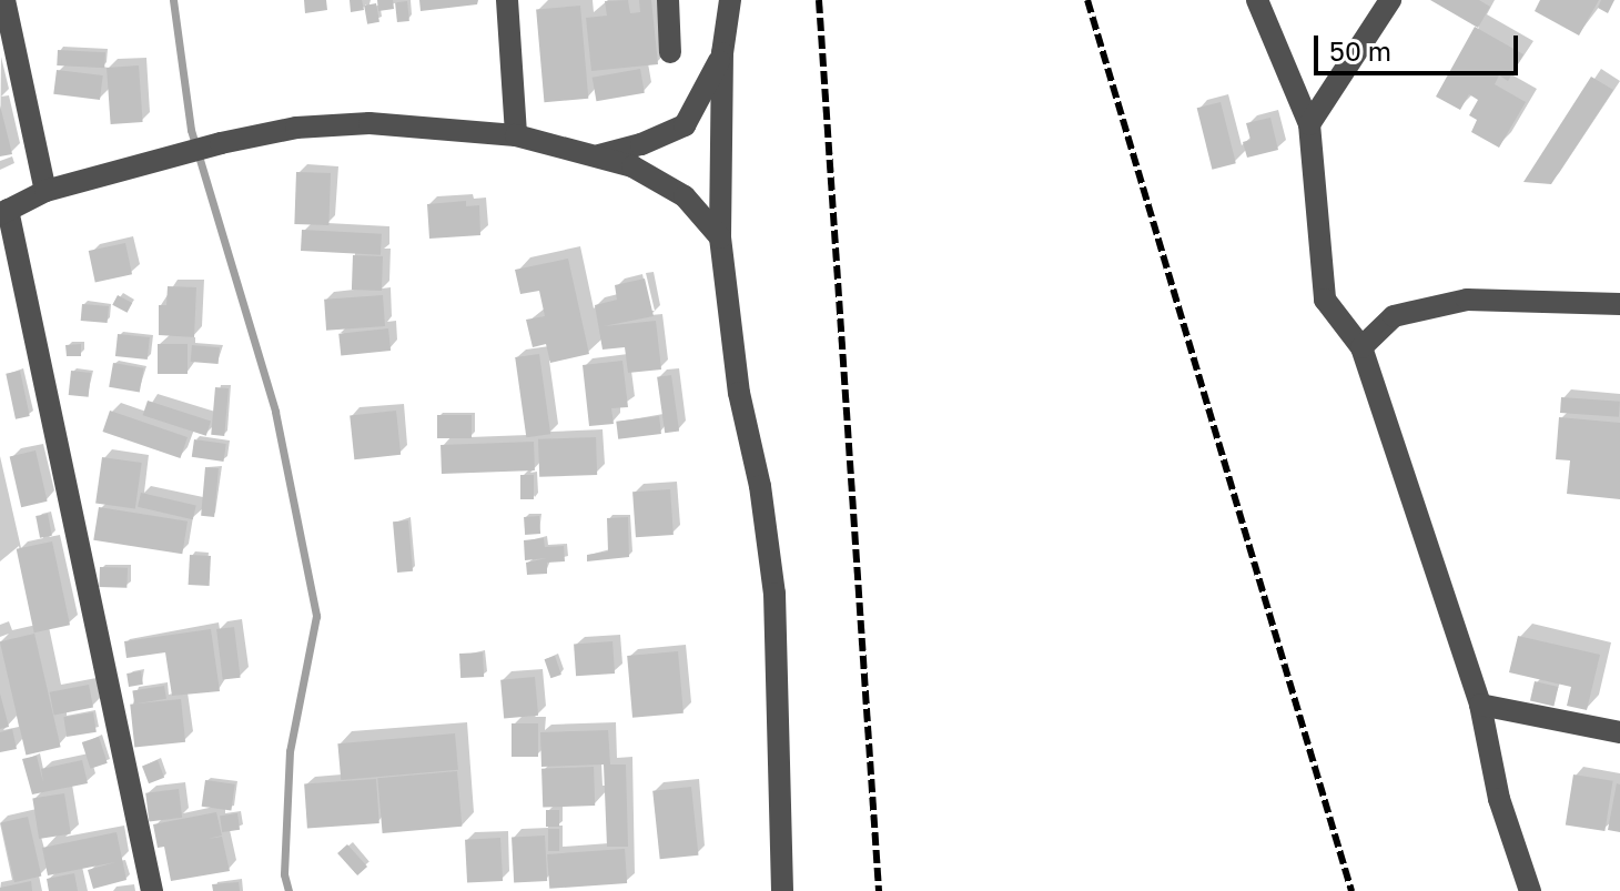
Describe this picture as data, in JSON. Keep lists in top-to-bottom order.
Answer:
{
  "scale_bar": "50 m"
}
